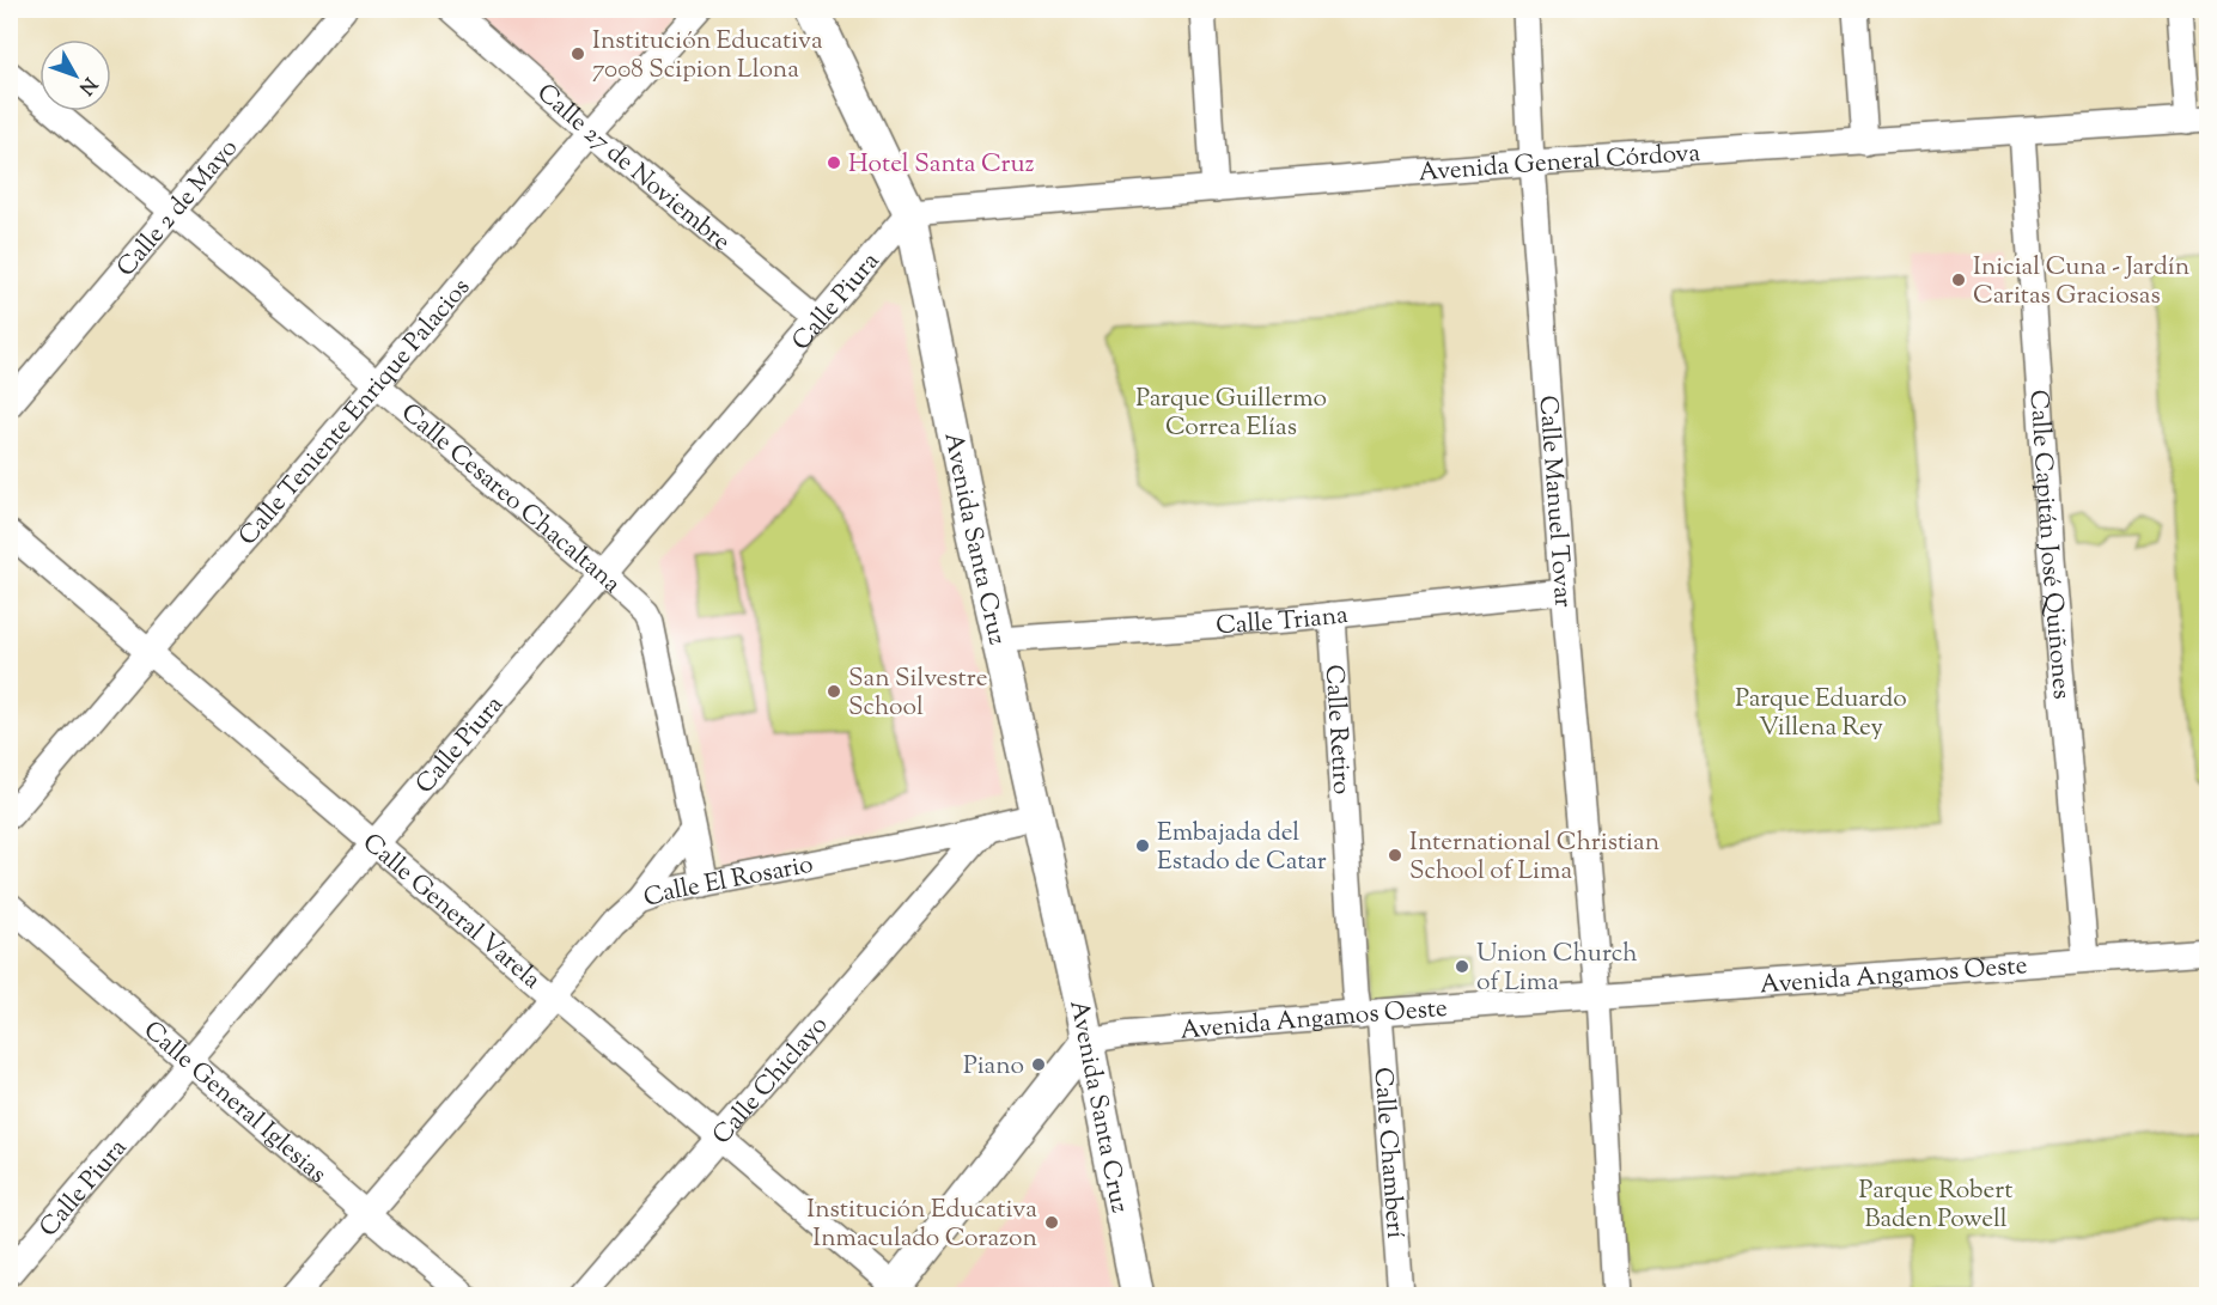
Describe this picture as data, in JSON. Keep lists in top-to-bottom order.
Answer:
{
  "streets": {
    "main road": ["Avenida Santa Cruz"],
    "street": [
      "Avenida General Córdova",
      "Calle 27 de Noviembre",
      "Calle 2 de Mayo",
      "Calle Piura",
      "Calle Teniente Enrique Palacios",
      "Calle Cesareo Chacaltana",
      "Calle Manuel Tovar",
      "Calle Capitán José Quiñones",
      "Calle Triana",
      "Calle Retiro",
      "Calle El Rosario",
      "Calle General Varela",
      "Avenida Angamos Oeste",
      "Calle Chiclayo",
      "Calle General Iglesias",
      "Calle Chamberí"
    ]
  },
  "crossings": [
    ["Avenida General Córdova", "Calle Piura"],
    ["Avenida General Córdova", "Calle Manuel Tovar"],
    ["Avenida General Córdova", "Avenida Santa Cruz"],
    ["Avenida General Córdova", "Calle Capitán José Quiñones"],
    ["Calle 27 de Noviembre", "Calle Piura"],
    ["Calle 27 de Noviembre", "Calle Teniente Enrique Palacios"],
    ["Calle 2 de Mayo", "Calle Cesareo Chacaltana"],
    ["Calle Piura", "Calle Cesareo Chacaltana"],
    ["Calle Piura", "Avenida Santa Cruz"],
    ["Calle Piura", "Calle General Varela"],
    ["Calle Piura", "Calle General Iglesias"],
    ["Calle Teniente Enrique Palacios", "Calle Cesareo Chacaltana"],
    ["Calle Teniente Enrique Palacios", "Calle General Varela"],
    ["Calle Cesareo Chacaltana", "Calle El Rosario"],
    ["Calle Manuel Tovar", "Calle Triana"],
    ["Calle Manuel Tovar", "Avenida Angamos Oeste"],
    ["Avenida Santa Cruz", "Calle Triana"],
    ["Avenida Santa Cruz", "Calle El Rosario"],
    ["Avenida Santa Cruz", "Avenida Angamos Oeste"],
    ["Calle Capitán José Quiñones", "Avenida Angamos Oeste"],
    ["Calle Triana", "Calle Retiro"],
    ["Calle Retiro", "Avenida Angamos Oeste"],
    ["Calle Retiro", "Calle Chamberí"],
    ["Calle El Rosario", "Calle General Varela"],
    ["Calle El Rosario", "Calle Chiclayo"],
    ["Calle El Rosario", "Calle General Iglesias"],
    ["Calle General Varela", "Calle Chiclayo"],
    ["Avenida Angamos Oeste", "Calle Chamberí"]
  ],
  "parks": ["Parque Guillermo Correa Elías", "Parque Eduardo Villena Rey", "Parque Robert Baden Powell"],
  "places": [
    "Institución Educativa 7008 Scipion Llona",
    "Hotel Santa Cruz",
    "Inicial Cuna - Jardín Caritas Graciosas",
    "San Silvestre School",
    "Embajada del Estado de Catar",
    "International Christian School of Lima",
    "Union Church of Lima",
    "Piano",
    "Institución Educativa Inmaculado Corazon"
  ],
  "north": "bottom right"
}
